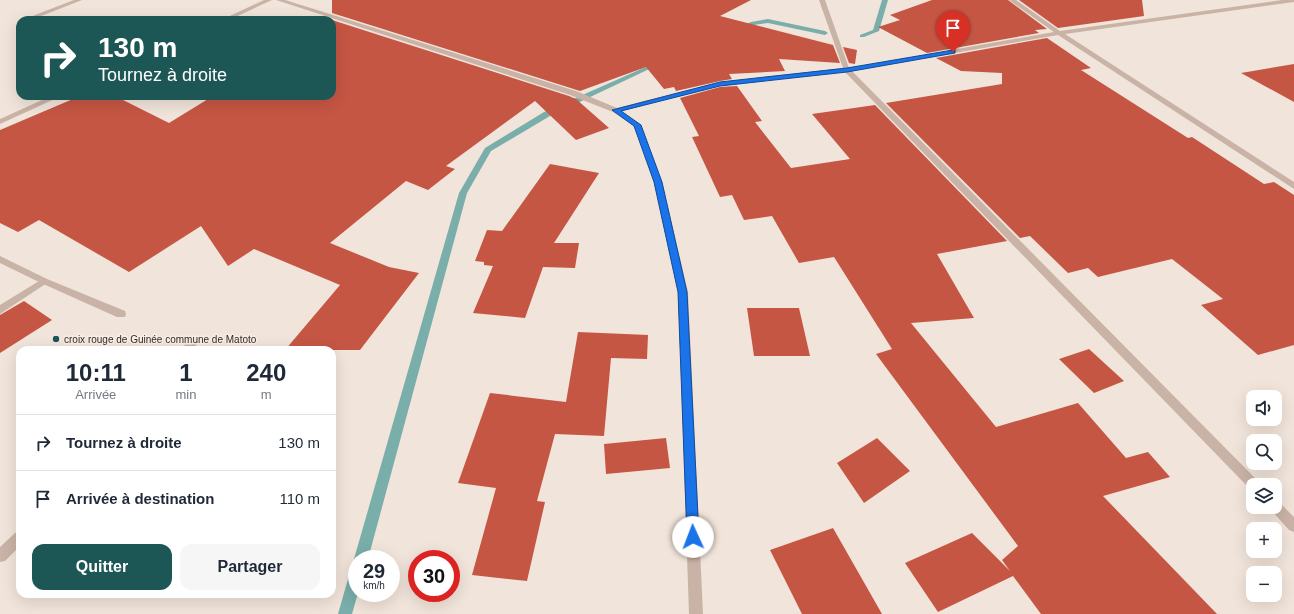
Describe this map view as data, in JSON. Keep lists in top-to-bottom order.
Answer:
{
  "places": ["croix rouge de Guinée commune de Matoto"],
  "page": {
    "turn": ["130 m", "Tournez à droite"],
    "eta": [
      "10:11",
      "Arrivée",
      "1",
      "min",
      "240",
      "m"
    ],
    "map_buttons": ["+", "−"],
    "list": [
      {
        "name": "Tournez à droite",
        "value": "130 m"
      },
      {
        "name": "Arrivée à destination",
        "value": "110 m"
      }
    ],
    "buttons": ["Quitter", "Partager"],
    "speed": "29 km/h",
    "limit": "30"
  }
}
